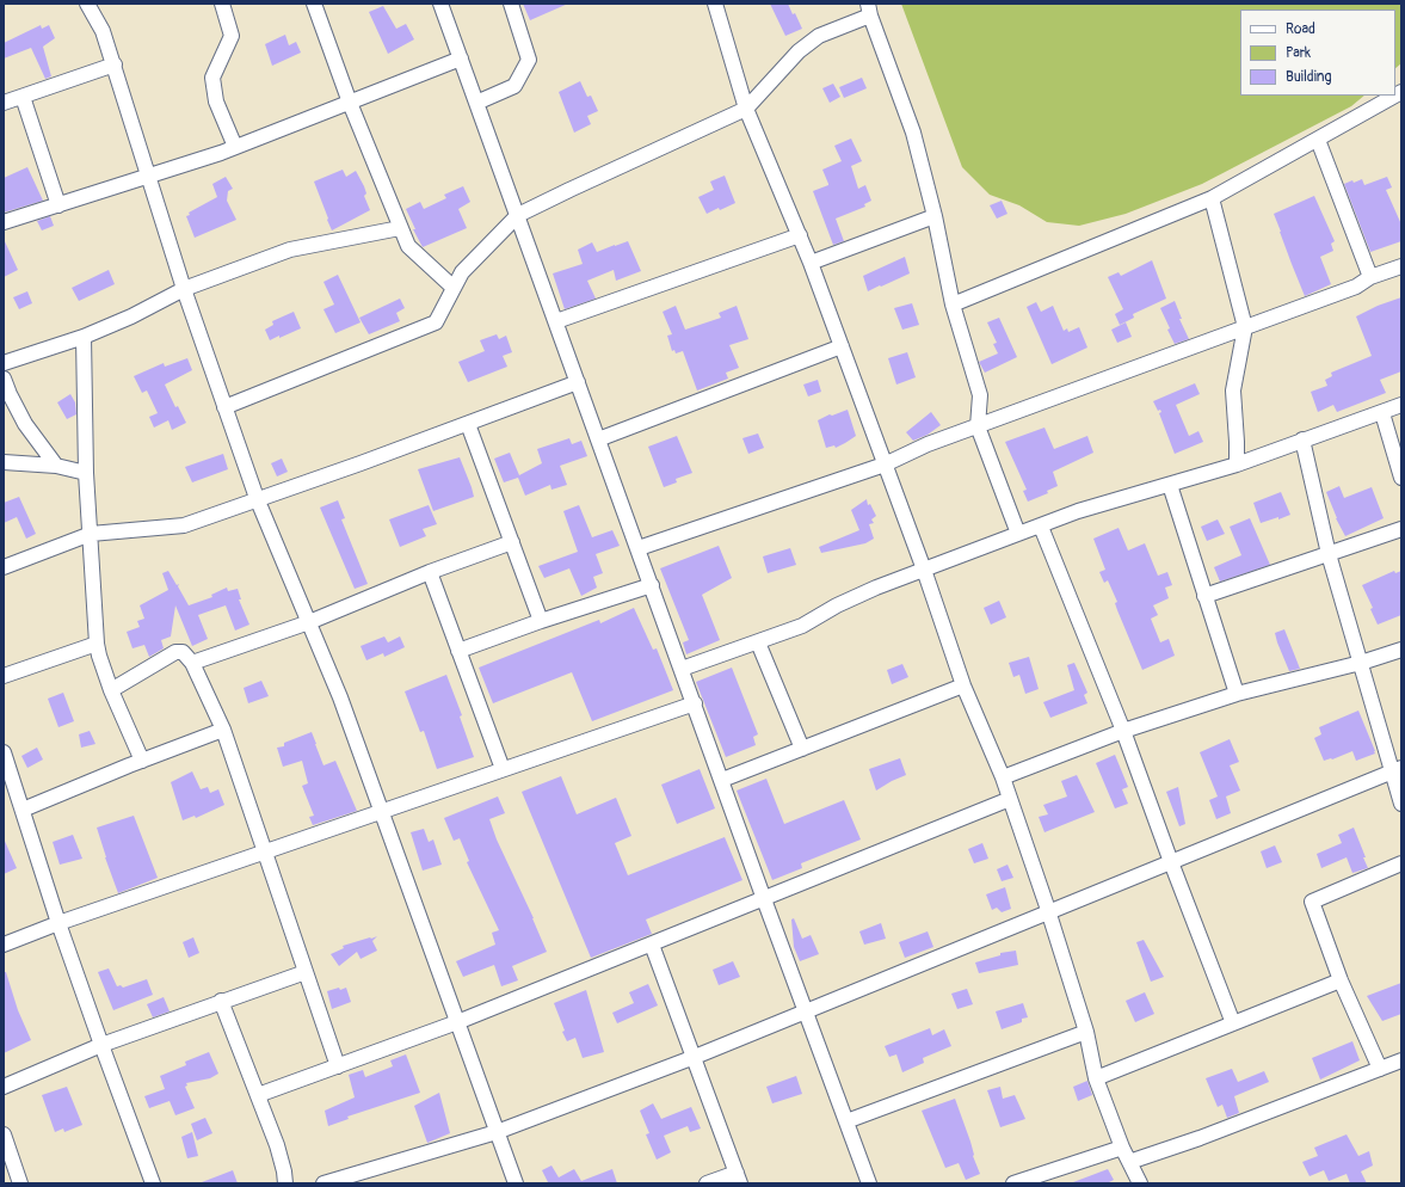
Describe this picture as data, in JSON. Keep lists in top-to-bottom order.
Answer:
{
  "legend": ["Road", "Park", "Building"]
}
